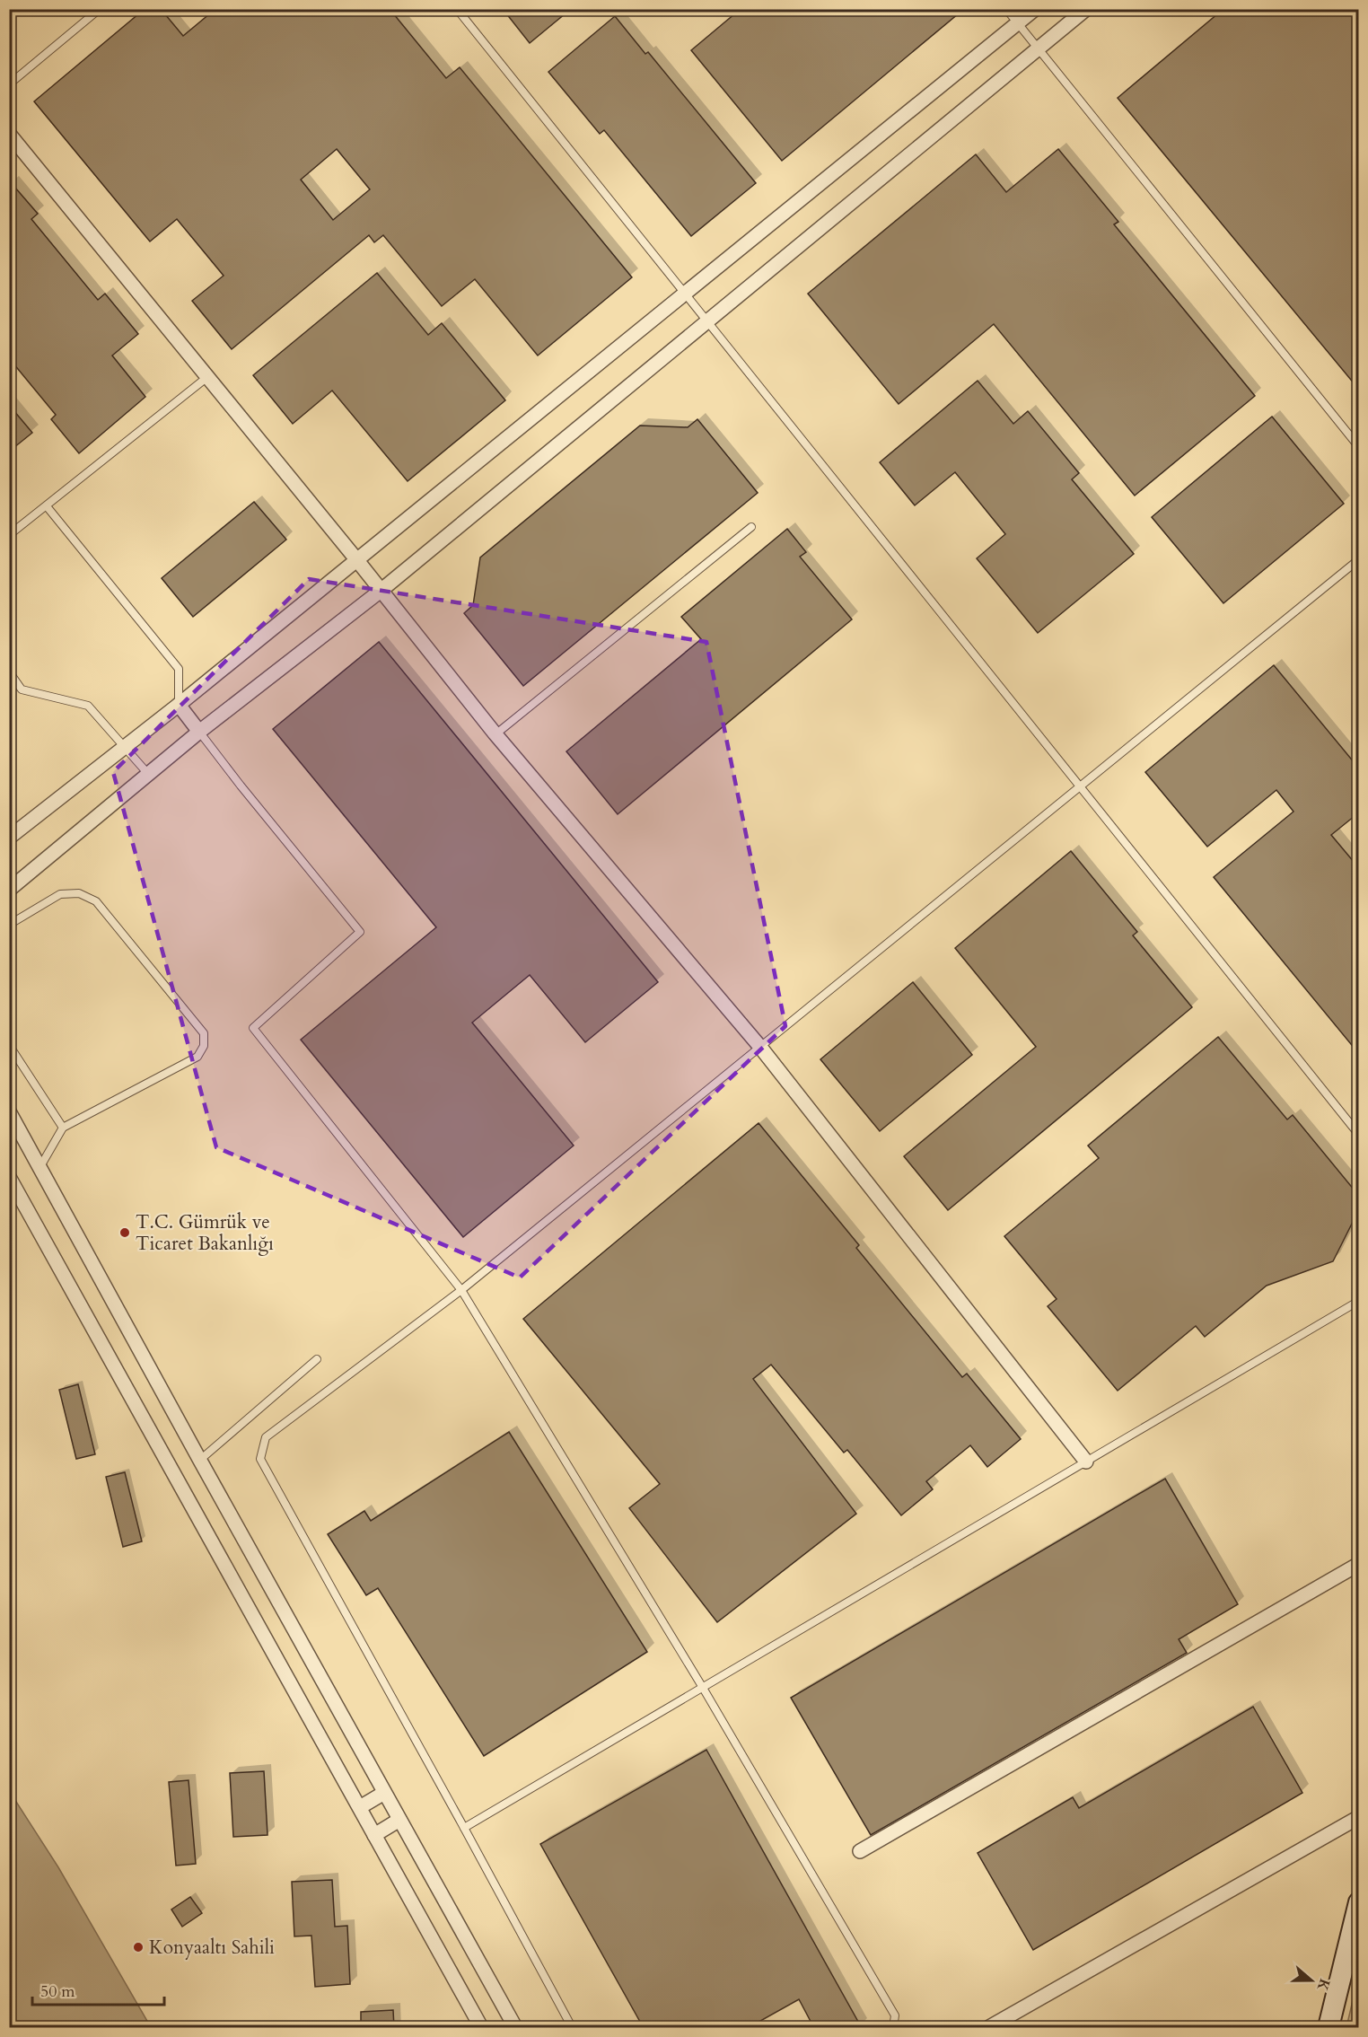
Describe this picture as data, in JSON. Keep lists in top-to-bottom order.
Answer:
{
  "places": ["T.C. Gümrük ve Ticaret Bakanlığı", "Konyaaltı Sahili"],
  "scale_bar": "50 m",
  "north": "right"
}
